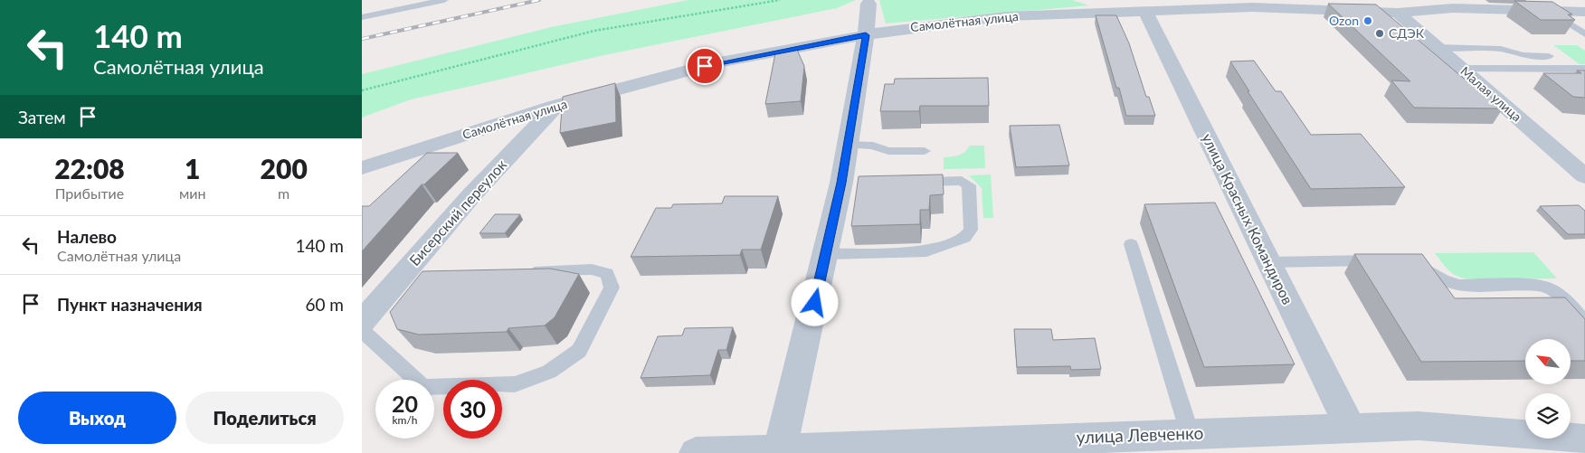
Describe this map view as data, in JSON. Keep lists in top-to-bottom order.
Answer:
{
  "streets": {
    "street": [
      "Самолётная улица",
      "Малая улица",
      "Бисерский переулок",
      "улица Красных Командиров",
      "улица Левченко"
    ]
  },
  "crossings": [
    ["Самолётная улица", "Малая улица"],
    ["Самолётная улица", "Бисерский переулок"],
    ["Самолётная улица", "улица Красных Командиров"],
    ["улица Красных Командиров", "улица Левченко"]
  ],
  "places": ["Ozon", "СДЭК"],
  "north": "top left",
  "page": {
    "turn": ["140 m", "Самолётная улица"],
    "then": "Затем",
    "eta": [
      "22:08",
      "Прибытие",
      "1",
      "мин",
      "200",
      "m"
    ],
    "list": [
      {
        "name": "Налево",
        "note": "Самолётная улица",
        "value": "140 m"
      },
      {
        "name": "Пункт назначения",
        "value": "60 m"
      }
    ],
    "speed": "20 km/h",
    "limit": "30",
    "buttons": ["Выход", "Поделиться"]
  }
}
